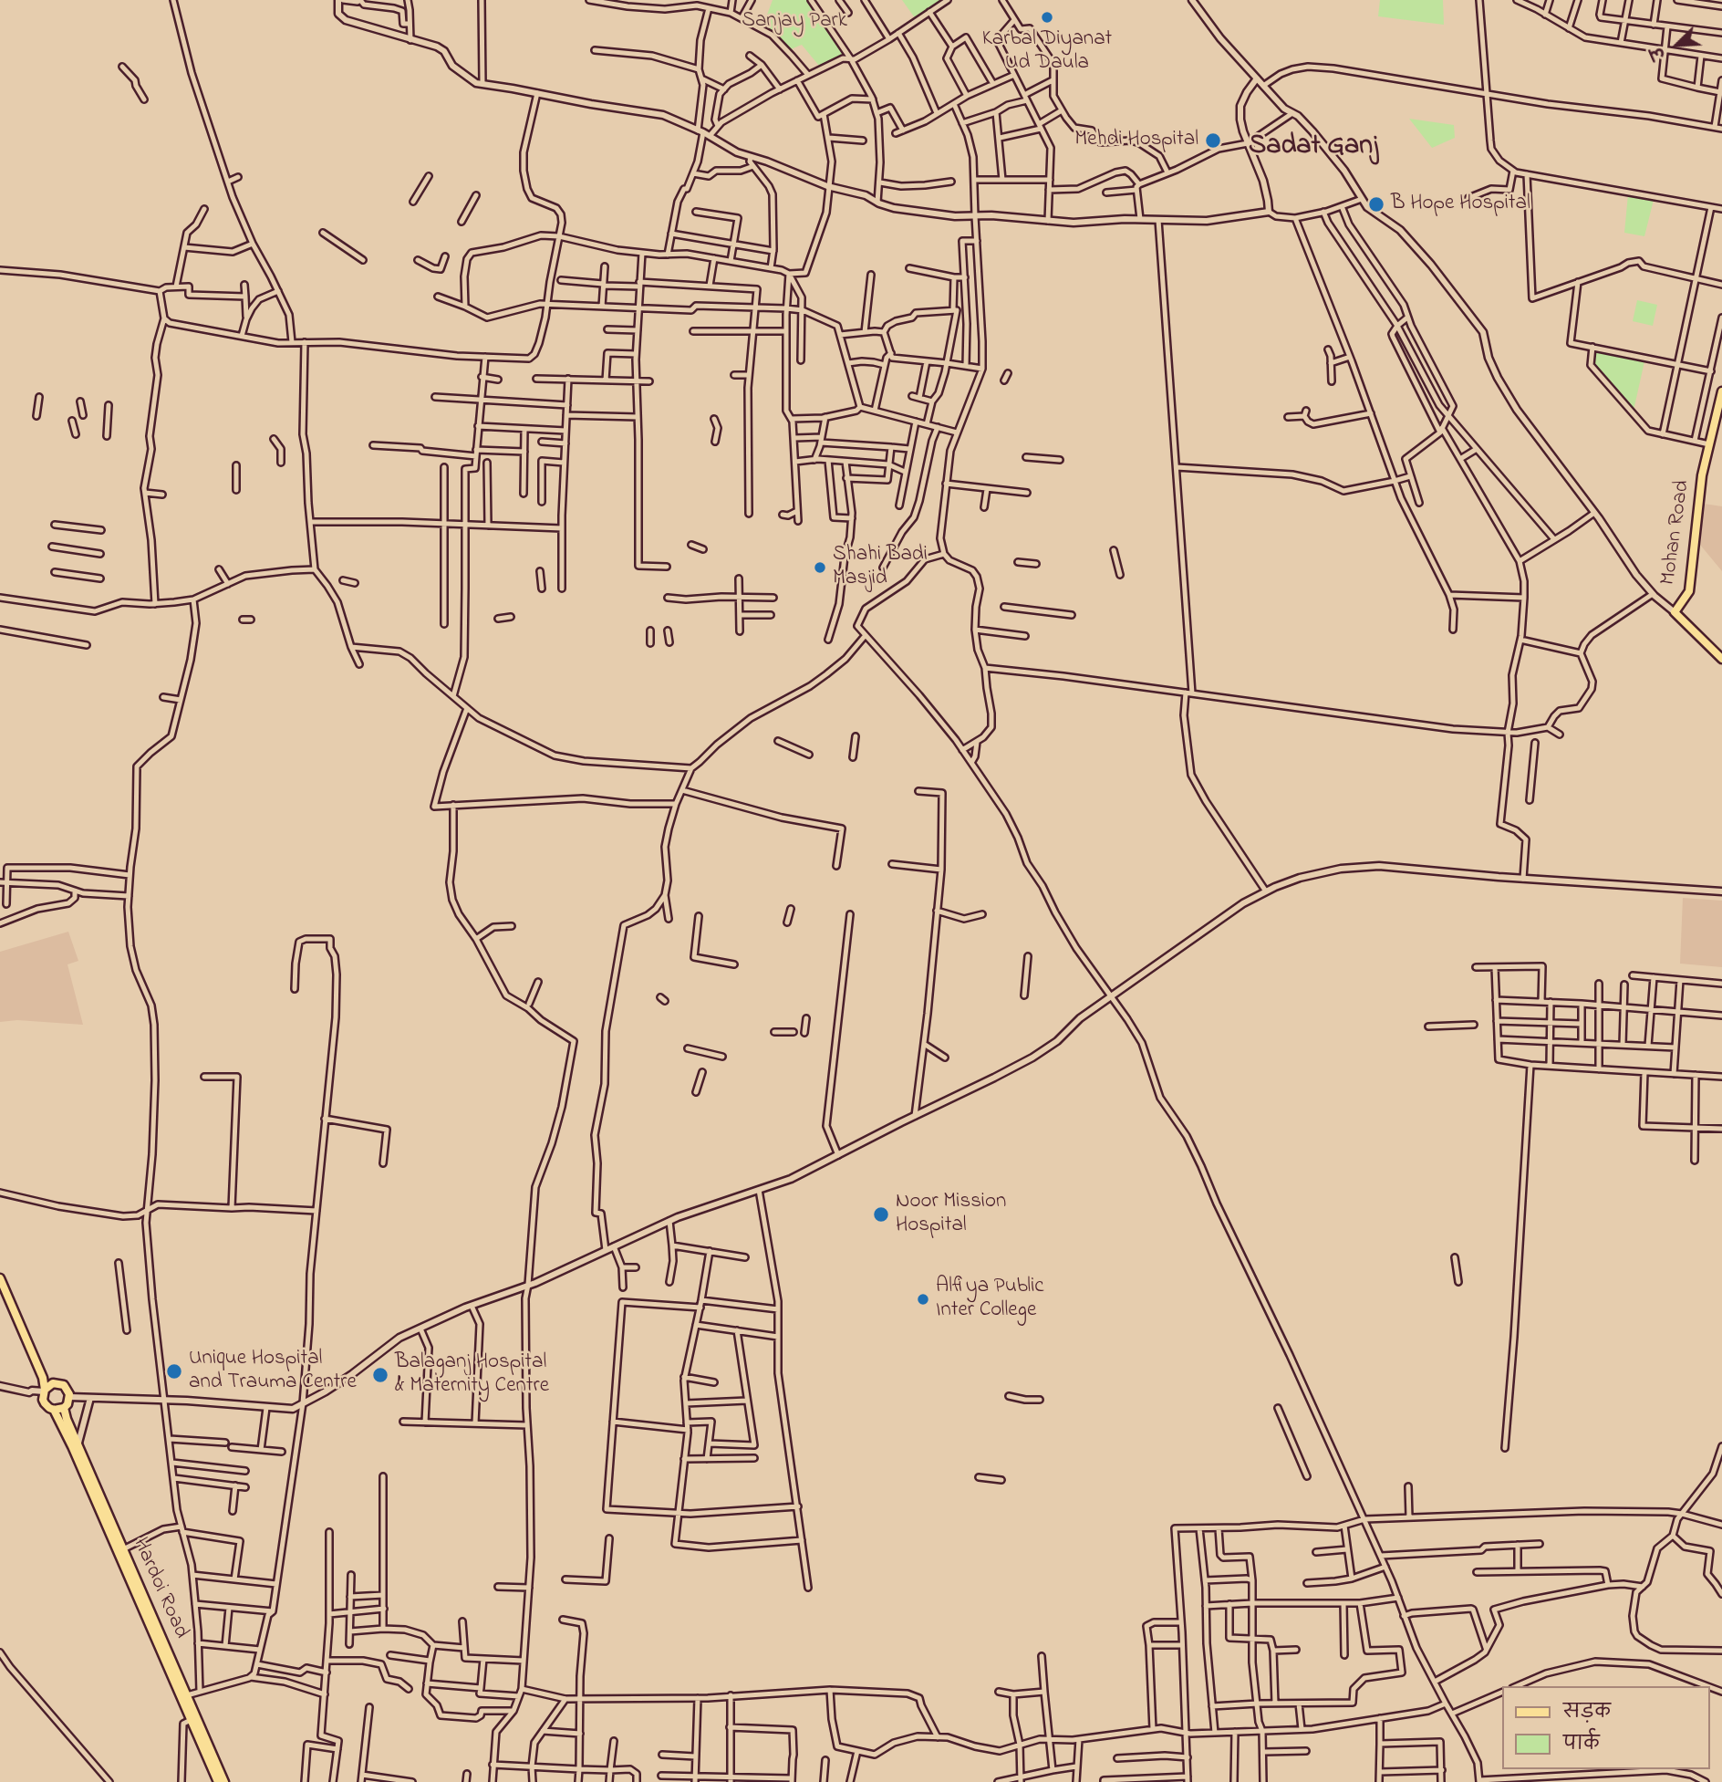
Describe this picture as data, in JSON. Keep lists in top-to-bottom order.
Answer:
{
  "streets": {
    "main road": ["Mohan Road", "Hardoi Road"]
  },
  "districts": ["Sadat Ganj"],
  "parks": ["Sanjay Park"],
  "places": [
    "Karbal Diyanat Ud Daula",
    "Mehdi Hospital",
    "B Hope Hospital",
    "Shahi Badi Masjid",
    "Noor Mission Hospital",
    "Alfiya Public Inter College",
    "Unique Hospital and Trauma Centre",
    "Balaganj Hospital & Maternity Centre"
  ],
  "legend": ["सड़क", "पार्क"],
  "north": "bottom left"
}
